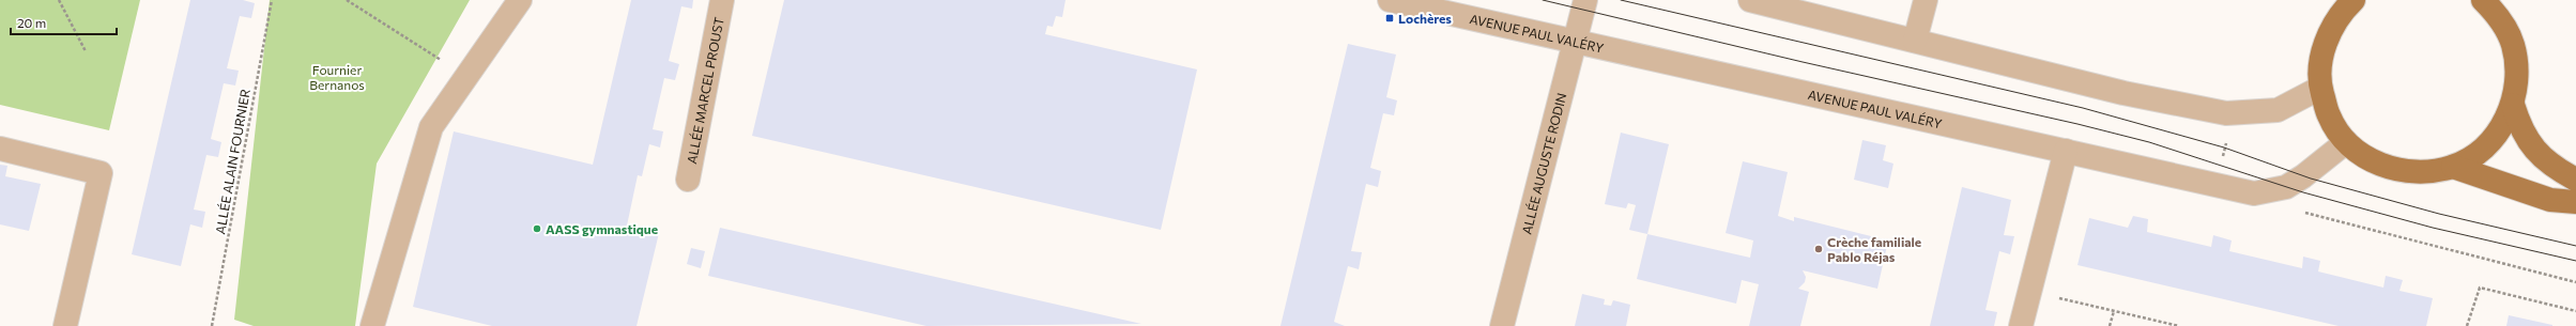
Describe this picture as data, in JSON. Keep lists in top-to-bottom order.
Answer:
{
  "streets": {
    "street": ["AVENUE PAUL VALÉRY", "ALLÉE MARCEL PROUST", "ALLÉE AUGUSTE RODIN"],
    "path": ["ALLÉE ALAIN FOURNIER"]
  },
  "crossings": [
    ["AVENUE PAUL VALÉRY", "ALLÉE AUGUSTE RODIN"]
  ],
  "parks": ["Fournier Bernanos"],
  "places": {
    "transit": ["Lochères"],
    "other": ["AASS gymnastique", "Crèche familiale Pablo Réjas"]
  },
  "scale_bar": "20 m"
}
